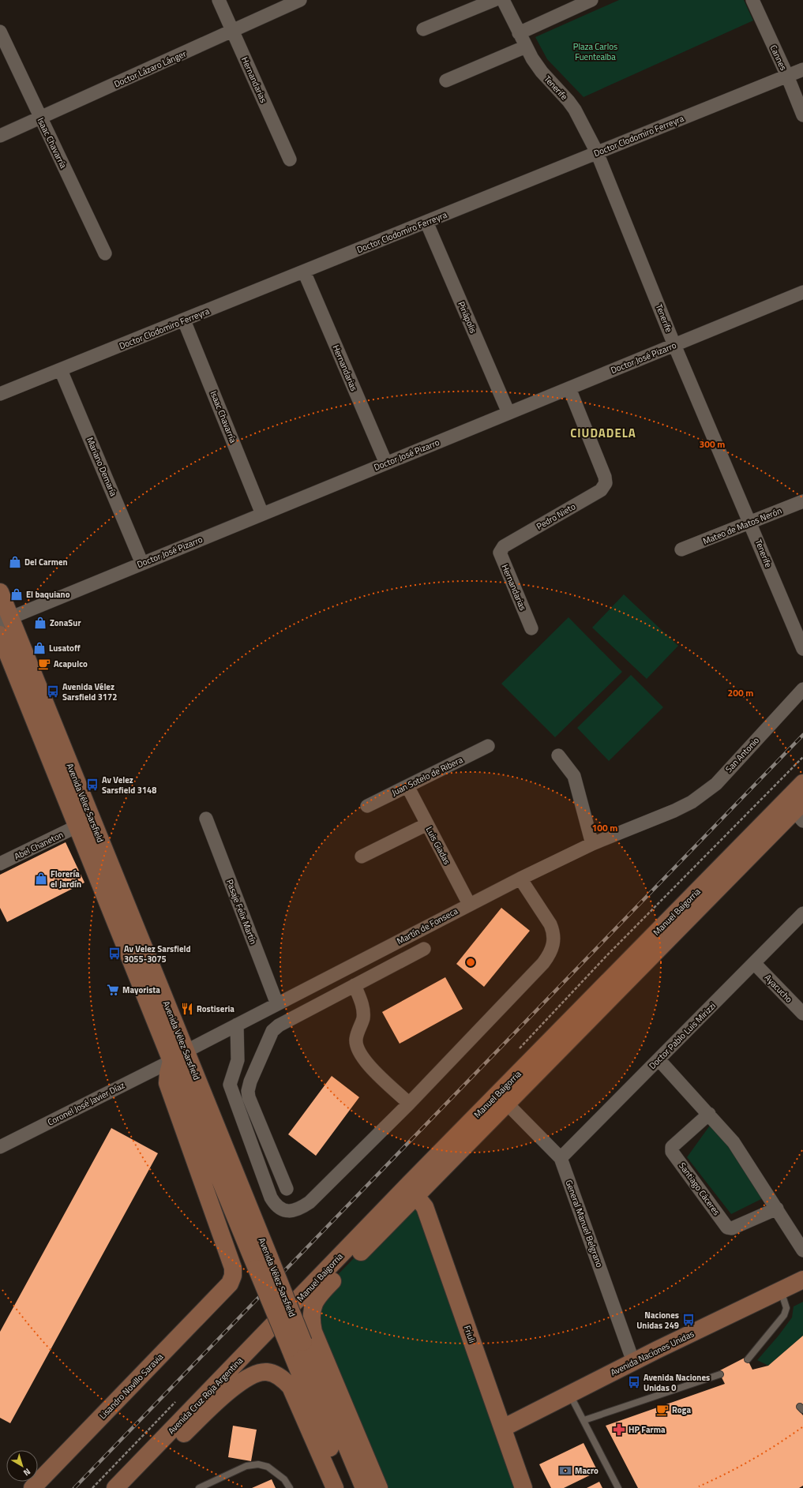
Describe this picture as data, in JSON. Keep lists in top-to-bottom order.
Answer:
{
  "streets": {
    "main road": [
      "Avenida Vélez Sarsfield",
      "Manuel Baigorria",
      "Friuli",
      "Avenida Naciones Unidas",
      "Lisandro Novillo Saravia",
      "Avenida Cruz Roja Argentina"
    ],
    "street": [
      "Cannes",
      "Doctor Lázaro Lánger",
      "Hernandarias",
      "Tenerife",
      "Doctor Clodomiro Ferreyra",
      "Isaac Chavarría",
      "Piriápolis",
      "Doctor José Pizarro",
      "Mariano Demaría",
      "Pedro Nieto",
      "Mateo de Matos Nerón",
      "San Antonio",
      "Juan Sotelo de Ribera",
      "Abel Chaneton",
      "Luis Giadas",
      "Pasaje Felix Martín",
      "Martín de Fonseca",
      "Ayacucho",
      "Doctor Pablo Luis Mirizzi",
      "Coronel José Javier Díaz",
      "Santiago Cáceres",
      "General Manuel Belgrano"
    ]
  },
  "crossings": [
    ["Cannes", "Doctor Clodomiro Ferreyra"],
    ["Doctor Lázaro Lánger", "Hernandarias"],
    ["Doctor Lázaro Lánger", "Isaac Chavarría"],
    ["Hernandarias", "Doctor Clodomiro Ferreyra"],
    ["Hernandarias", "Doctor José Pizarro"],
    ["Hernandarias", "Pedro Nieto"],
    ["Tenerife", "Doctor Clodomiro Ferreyra"],
    ["Tenerife", "Doctor José Pizarro"],
    ["Tenerife", "Mateo de Matos Nerón"],
    ["Doctor Clodomiro Ferreyra", "Isaac Chavarría"],
    ["Doctor Clodomiro Ferreyra", "Piriápolis"],
    ["Doctor Clodomiro Ferreyra", "Mariano Demaría"],
    ["Isaac Chavarría", "Doctor José Pizarro"],
    ["Piriápolis", "Doctor José Pizarro"],
    ["Doctor José Pizarro", "Mariano Demaría"],
    ["Doctor José Pizarro", "Pedro Nieto"],
    ["Doctor José Pizarro", "Avenida Vélez Sarsfield"],
    ["San Antonio", "Martín de Fonseca"],
    ["Juan Sotelo de Ribera", "Luis Giadas"],
    ["Avenida Vélez Sarsfield", "Abel Chaneton"],
    ["Avenida Vélez Sarsfield", "Martín de Fonseca"],
    ["Avenida Vélez Sarsfield", "Coronel José Javier Díaz"],
    ["Avenida Vélez Sarsfield", "Lisandro Novillo Saravia"],
    ["Luis Giadas", "Martín de Fonseca"],
    ["Pasaje Felix Martín", "Martín de Fonseca"],
    ["Manuel Baigorria", "General Manuel Belgrano"],
    ["Manuel Baigorria", "Friuli"],
    ["Manuel Baigorria", "Avenida Cruz Roja Argentina"],
    ["Ayacucho", "Doctor Pablo Luis Mirizzi"],
    ["Doctor Pablo Luis Mirizzi", "General Manuel Belgrano"],
    ["Coronel José Javier Díaz", "Lisandro Novillo Saravia"],
    ["General Manuel Belgrano", "Avenida Naciones Unidas"],
    ["Friuli", "Avenida Naciones Unidas"]
  ],
  "districts": ["CIUDADELA"],
  "parks": ["Plaza Carlos Fuentealba"],
  "places": {
    "shop": [
      "Del Carmen",
      "El baquiano",
      "ZonaSur",
      "Lusatoff",
      "Florería el Jardín"
    ],
    "cafe": ["Acapulco", "Roga"],
    "bus stop": [
      "Avenida Vélez Sarsfield 3172",
      "Av Velez Sarsfield 3148",
      "Av Velez Sarsfield 3055-3075",
      "Naciones Unidas 249",
      "Avenida Naciones Unidas 0"
    ],
    "supermarket": ["Mayorista"],
    "restaurant": ["Rostiseria"],
    "pharmacy": ["HP Farma"],
    "bank": ["Macro"]
  },
  "north": "bottom right",
  "rings": ["300 m", "200 m", "100 m"]
}
